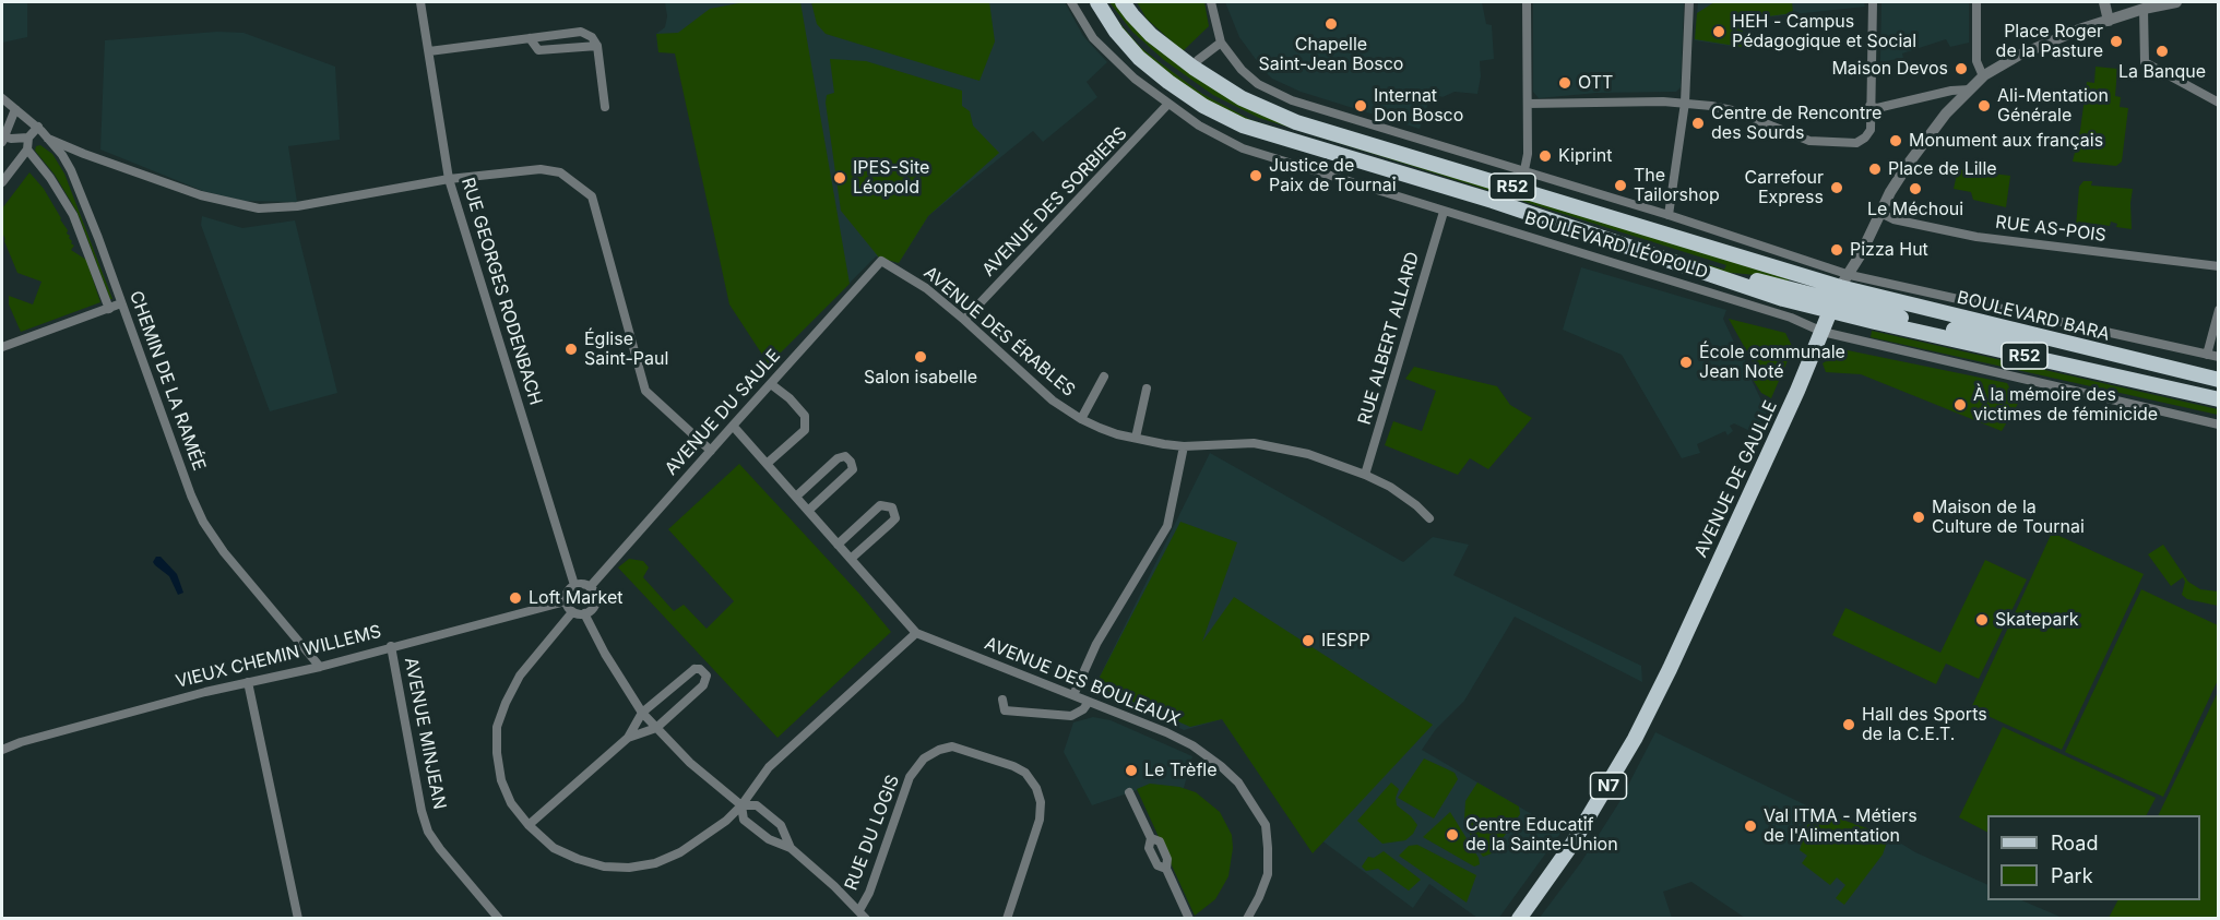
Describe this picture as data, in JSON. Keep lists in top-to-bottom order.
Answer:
{
  "streets": {
    "main road": [
      "R52",
      "BOULEVARD LÉOPOLD",
      "BOULEVARD BARA",
      "AVENUE DE GAULLE",
      "N7"
    ],
    "street": [
      "AVENUE DES SORBIERS",
      "RUE AS-POIS",
      "RUE GEORGES RODENBACH",
      "AVENUE DES ÉRABLES",
      "RUE ALBERT ALLARD",
      "CHEMIN DE LA RAMÉE",
      "AVENUE DU SAULE",
      "VIEUX CHEMIN WILLEMS",
      "AVENUE DES BOULEAUX",
      "AVENUE MINJEAN",
      "RUE DU LOGIS"
    ]
  },
  "crossings": [
    ["R52", "BOULEVARD LÉOPOLD"],
    ["R52", "BOULEVARD BARA"],
    ["R52", "AVENUE DE GAULLE"],
    ["AVENUE DES SORBIERS", "BOULEVARD LÉOPOLD"],
    ["AVENUE DES SORBIERS", "AVENUE DES ÉRABLES"],
    ["BOULEVARD LÉOPOLD", "BOULEVARD BARA"],
    ["BOULEVARD LÉOPOLD", "RUE ALBERT ALLARD"],
    ["BOULEVARD LÉOPOLD", "AVENUE DE GAULLE"],
    ["RUE GEORGES RODENBACH", "AVENUE DU SAULE"],
    ["RUE GEORGES RODENBACH", "VIEUX CHEMIN WILLEMS"],
    ["BOULEVARD BARA", "AVENUE DE GAULLE"],
    ["AVENUE DES ÉRABLES", "RUE ALBERT ALLARD"],
    ["AVENUE DES ÉRABLES", "AVENUE DU SAULE"],
    ["CHEMIN DE LA RAMÉE", "VIEUX CHEMIN WILLEMS"],
    ["AVENUE DU SAULE", "VIEUX CHEMIN WILLEMS"],
    ["AVENUE DU SAULE", "AVENUE DES BOULEAUX"],
    ["VIEUX CHEMIN WILLEMS", "AVENUE MINJEAN"]
  ],
  "places": [
    "Chapelle Saint-Jean Bosco",
    "HEH - Campus Pédagogique et Social",
    "Place Roger de la Pasture",
    "La Banque",
    "Maison Devos",
    "OTT",
    "Internat Don Bosco",
    "Ali-Mentation Générale",
    "Centre de Rencontre des Sourds",
    "Monument aux français",
    "Kiprint",
    "Place de Lille",
    "Justice de Paix de Tournai",
    "IPES-Site Léopold",
    "The Tailorshop",
    "Carrefour Express",
    "Le Méchoui",
    "Pizza Hut",
    "Église Saint-Paul",
    "Salon isabelle",
    "École communale Jean Noté",
    "À la mémoire des victimes de féminicide",
    "Maison de la Culture de Tournai",
    "Loft Market",
    "Skatepark",
    "IESPP",
    "Hall des Sports de la C.E.T.",
    "Le Trèfle",
    "Val ITMA - Métiers de l'Alimentation",
    "Centre Educatif de la Sainte-Union"
  ],
  "legend": ["Road", "Park"]
}
